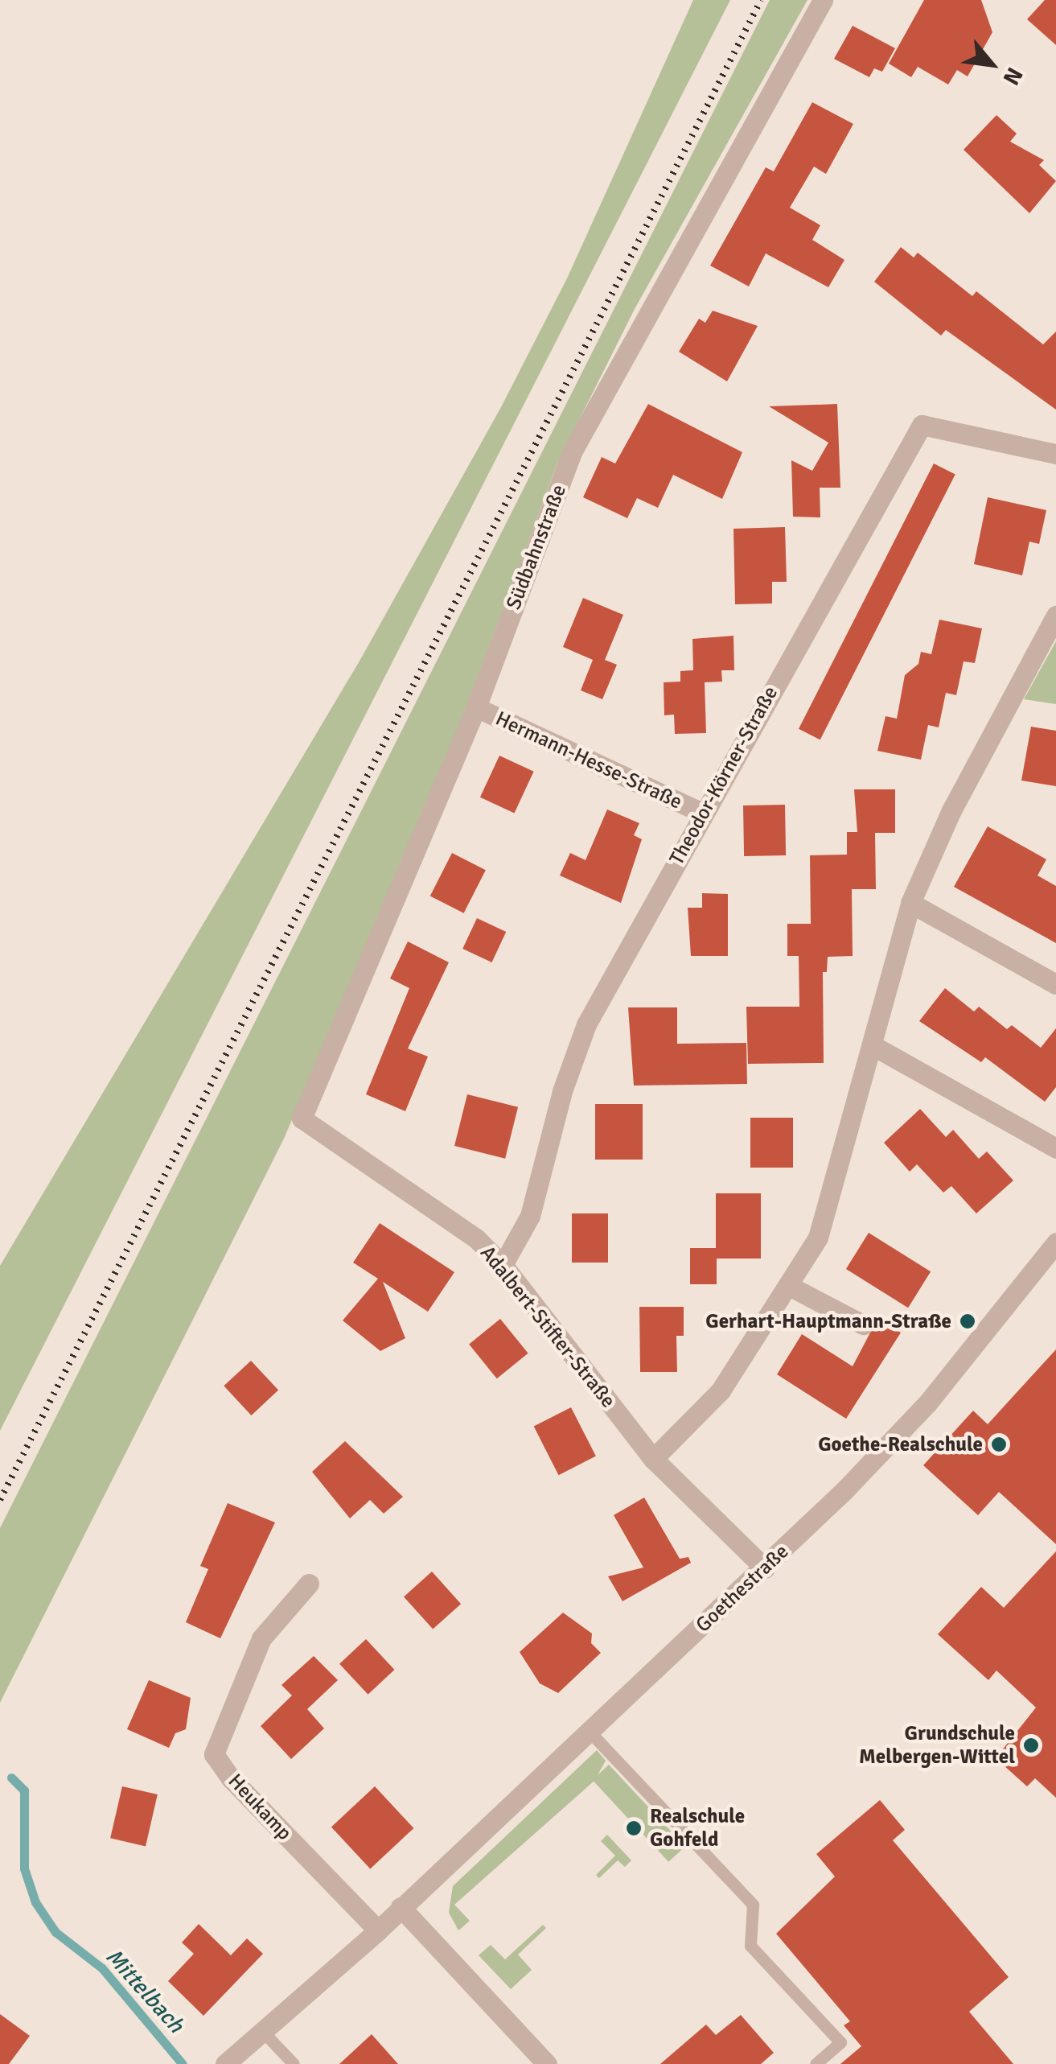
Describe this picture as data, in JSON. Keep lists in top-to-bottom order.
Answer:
{
  "streets": {
    "street": [
      "Südbahnstraße",
      "Hermann-Hesse-Straße",
      "Theodor-Körner-Straße",
      "Adalbert-Stifter-Straße",
      "Goethestraße",
      "Heukamp"
    ]
  },
  "crossings": [
    ["Südbahnstraße", "Hermann-Hesse-Straße"],
    ["Südbahnstraße", "Adalbert-Stifter-Straße"],
    ["Hermann-Hesse-Straße", "Theodor-Körner-Straße"],
    ["Theodor-Körner-Straße", "Adalbert-Stifter-Straße"],
    ["Adalbert-Stifter-Straße", "Goethestraße"],
    ["Goethestraße", "Heukamp"]
  ],
  "water": ["Mittelbach"],
  "places": [
    "Gerhart-Hauptmann-Straße",
    "Goethe-Realschule",
    "Grundschule Melbergen-Wittel",
    "Realschule Gohfeld"
  ],
  "north": "bottom right"
}
